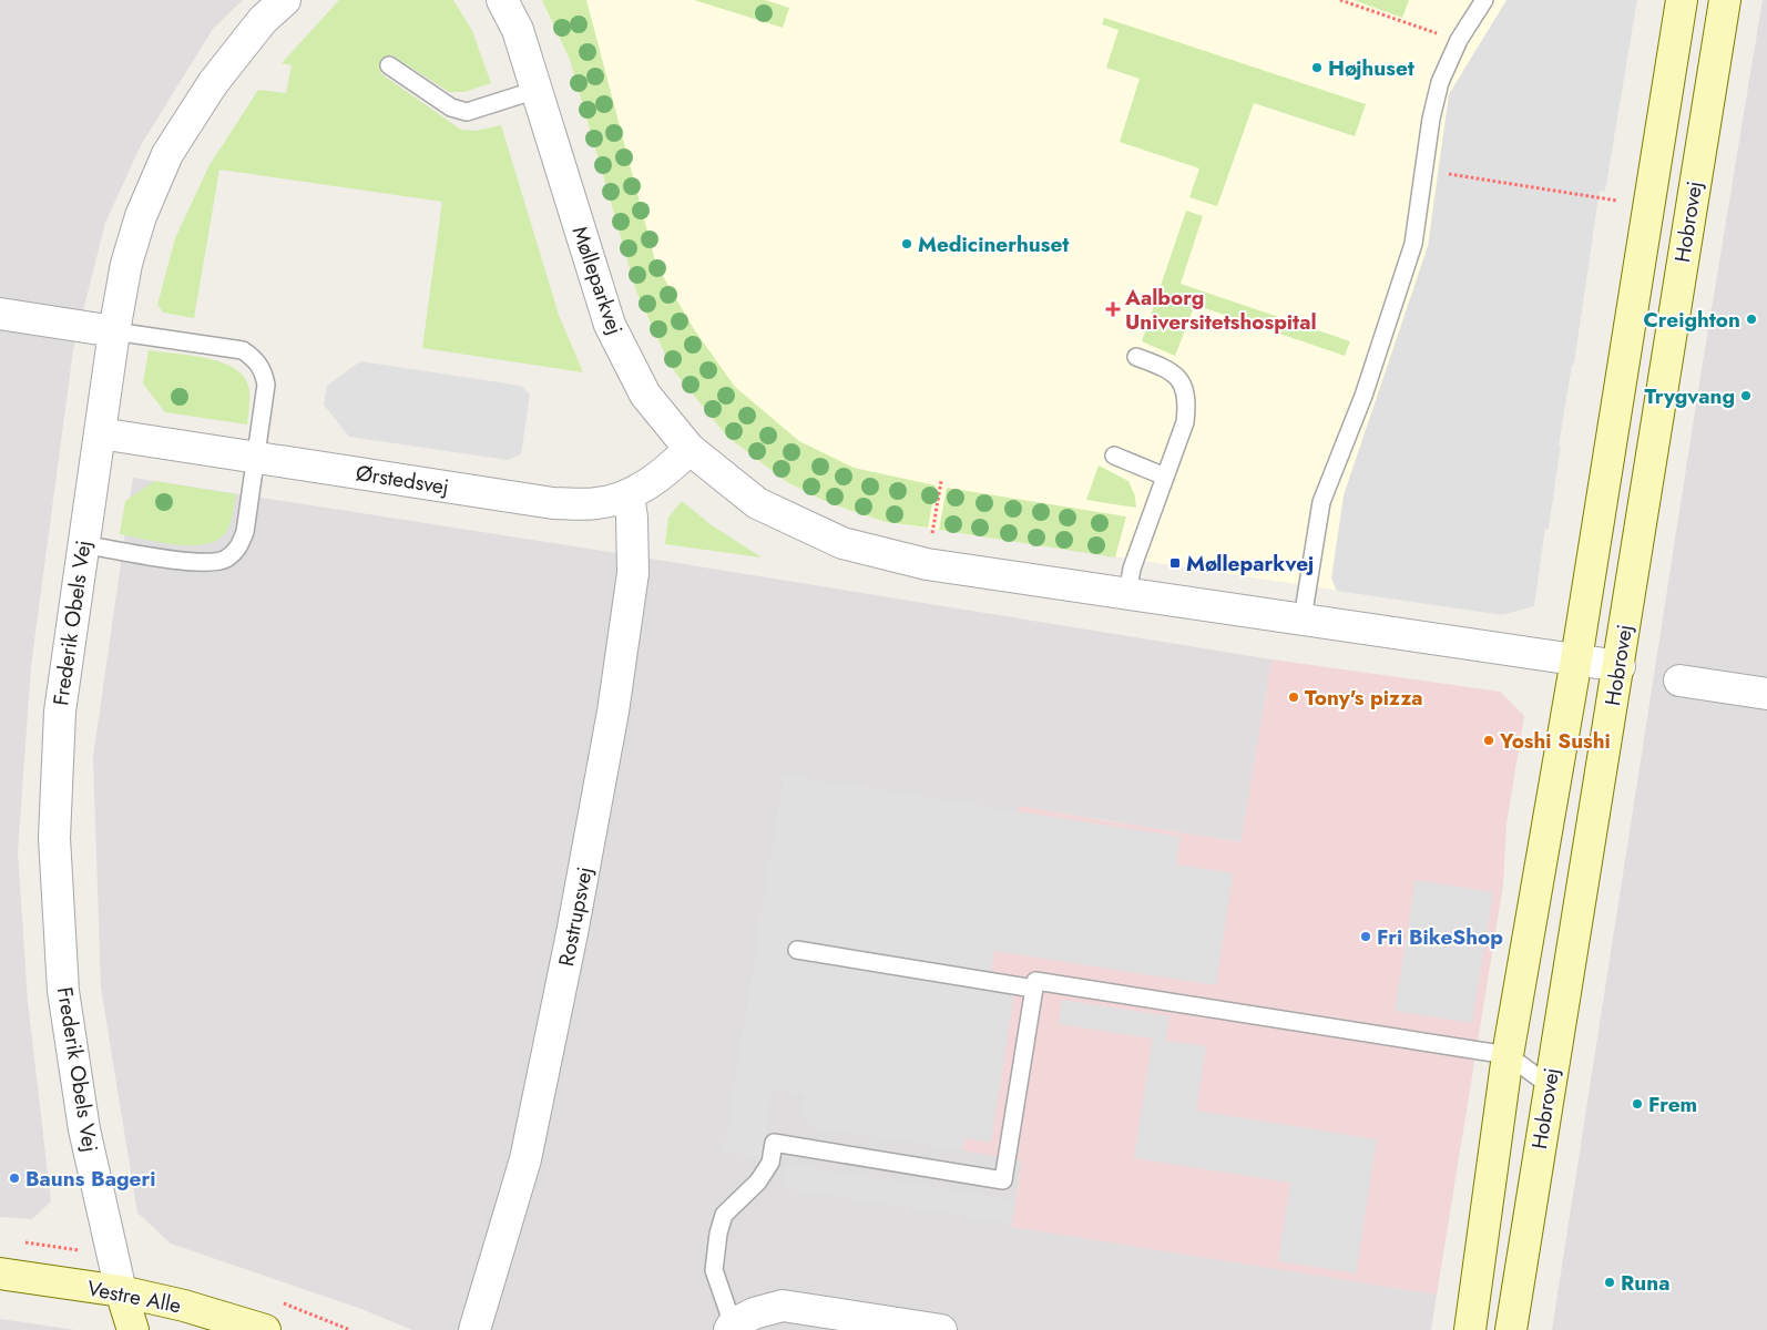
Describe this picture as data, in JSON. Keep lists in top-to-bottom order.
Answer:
{
  "streets": {
    "main road": ["Hobrovej", "Vestre Alle"],
    "street": [
      "Mølleparkvej",
      "Ørstedsvej",
      "Frederik Obels Vej",
      "Rostrupsvej"
    ]
  },
  "crossings": [
    ["Hobrovej", "Mølleparkvej"],
    ["Mølleparkvej", "Ørstedsvej"],
    ["Ørstedsvej", "Frederik Obels Vej"],
    ["Ørstedsvej", "Rostrupsvej"],
    ["Frederik Obels Vej", "Vestre Alle"]
  ],
  "places": {
    "other": [
      "Højhuset",
      "Medicinerhuset",
      "Creighton",
      "Trygvang",
      "Tony's pizza",
      "Yoshi Sushi",
      "Fri BikeShop",
      "Frem",
      "Bauns Bageri",
      "Runa"
    ],
    "health": ["Aalborg Universitetshospital"],
    "transit": ["Mølleparkvej"]
  }
}
